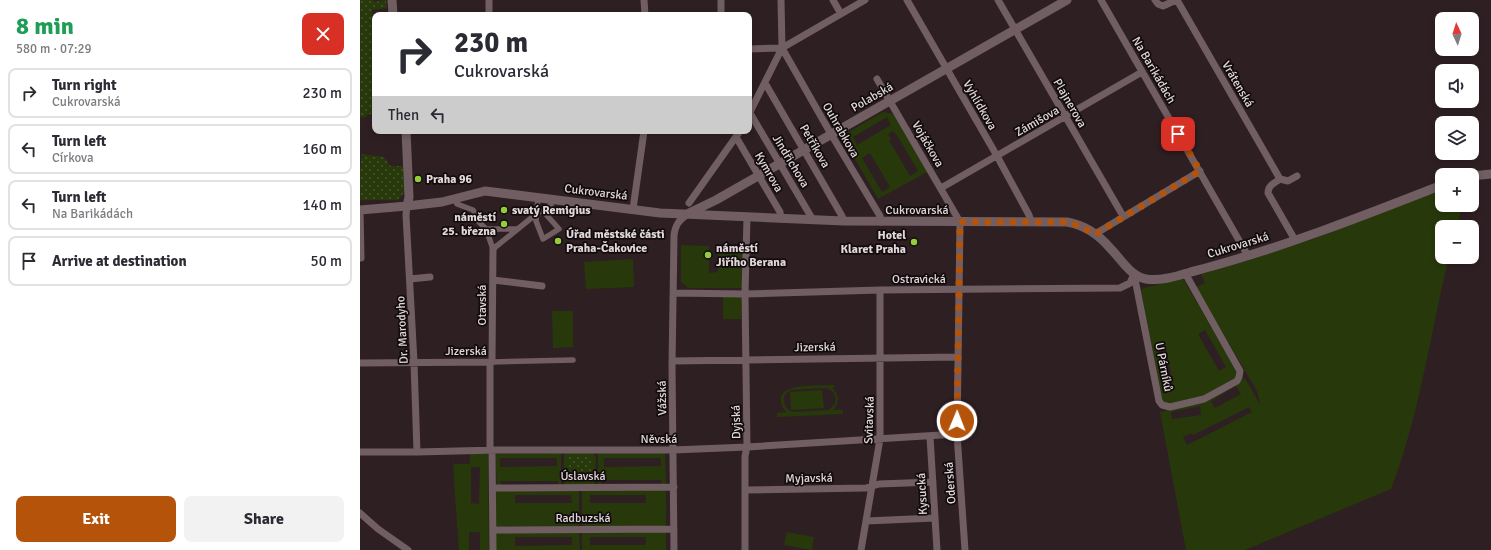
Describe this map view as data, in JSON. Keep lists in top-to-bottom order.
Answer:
{
  "streets": {
    "street": [
      "Na Barikádách",
      "Vrátenská",
      "Polabská",
      "Plajnerova",
      "Vyhlídkova",
      "Zámišova",
      "Ouhrabkova",
      "Vojáčkova",
      "Petříkova",
      "Jindřichova",
      "Kymrova",
      "Cukrovarská",
      "Ostravická",
      "Otavská",
      "Dr. Marodyho",
      "Jizerská",
      "U Párníků",
      "Vážská",
      "Svitavská",
      "Dyjská",
      "Něvská",
      "Úslavská",
      "Myjavská",
      "Oderská",
      "Kysucká",
      "Radbuzská"
    ]
  },
  "crossings": [
    ["Na Barikádách", "Zámišova"],
    ["Na Barikádách", "Cukrovarská"],
    ["Polabská", "Plajnerova"],
    ["Polabská", "Vyhlídkova"],
    ["Polabská", "Ouhrabkova"],
    ["Polabská", "Vojáčkova"],
    ["Polabská", "Petříkova"],
    ["Polabská", "Jindřichova"],
    ["Polabská", "Kymrova"],
    ["Polabská", "Cukrovarská"],
    ["Plajnerova", "Zámišova"],
    ["Vyhlídkova", "Zámišova"],
    ["Vyhlídkova", "Cukrovarská"],
    ["Zámišova", "Vojáčkova"],
    ["Ouhrabkova", "Cukrovarská"],
    ["Vojáčkova", "Cukrovarská"],
    ["Vojáčkova", "Oderská"],
    ["Petříkova", "Cukrovarská"],
    ["Jindřichova", "Cukrovarská"],
    ["Kymrova", "Cukrovarská"],
    ["Cukrovarská", "Ostravická"],
    ["Cukrovarská", "Dr. Marodyho"],
    ["Cukrovarská", "U Párníků"],
    ["Cukrovarská", "Oderská"],
    ["Ostravická", "U Párníků"],
    ["Ostravická", "Svitavská"],
    ["Ostravická", "Dyjská"],
    ["Ostravická", "Oderská"],
    ["Otavská", "Jizerská"],
    ["Otavská", "Něvská"],
    ["Otavská", "Úslavská"],
    ["Otavská", "Radbuzská"],
    ["Dr. Marodyho", "Jizerská"],
    ["Dr. Marodyho", "Něvská"],
    ["Jizerská", "Vážská"],
    ["Jizerská", "Svitavská"],
    ["Jizerská", "Dyjská"],
    ["Jizerská", "Oderská"],
    ["Vážská", "Něvská"],
    ["Vážská", "Úslavská"],
    ["Vážská", "Radbuzská"],
    ["Svitavská", "Něvská"],
    ["Svitavská", "Myjavská"],
    ["Dyjská", "Něvská"],
    ["Dyjská", "Myjavská"],
    ["Něvská", "Oderská"],
    ["Něvská", "Kysucká"],
    ["Myjavská", "Kysucká"]
  ],
  "places": [
    "Praha 96",
    "svatý Remigius",
    "náměstí 25. března",
    "Úřad městské části Praha-Čakovice",
    "Hotel Klaret Praha",
    "náměstí Jiřího Berana"
  ],
  "north": "top",
  "page": {
    "heading": ["8 min", "580 m · 07:29"],
    "map_buttons": ["+", "−"],
    "turn": ["230 m", "Cukrovarská"],
    "list": [
      {
        "name": "Turn right",
        "note": "Cukrovarská",
        "value": "230 m"
      },
      {
        "name": "Turn left",
        "note": "Církova",
        "value": "160 m"
      },
      {
        "name": "Turn left",
        "note": "Na Barikádách",
        "value": "140 m"
      },
      {
        "name": "Arrive at destination",
        "value": "50 m"
      }
    ],
    "then": "Then",
    "buttons": ["Exit", "Share"]
  }
}
